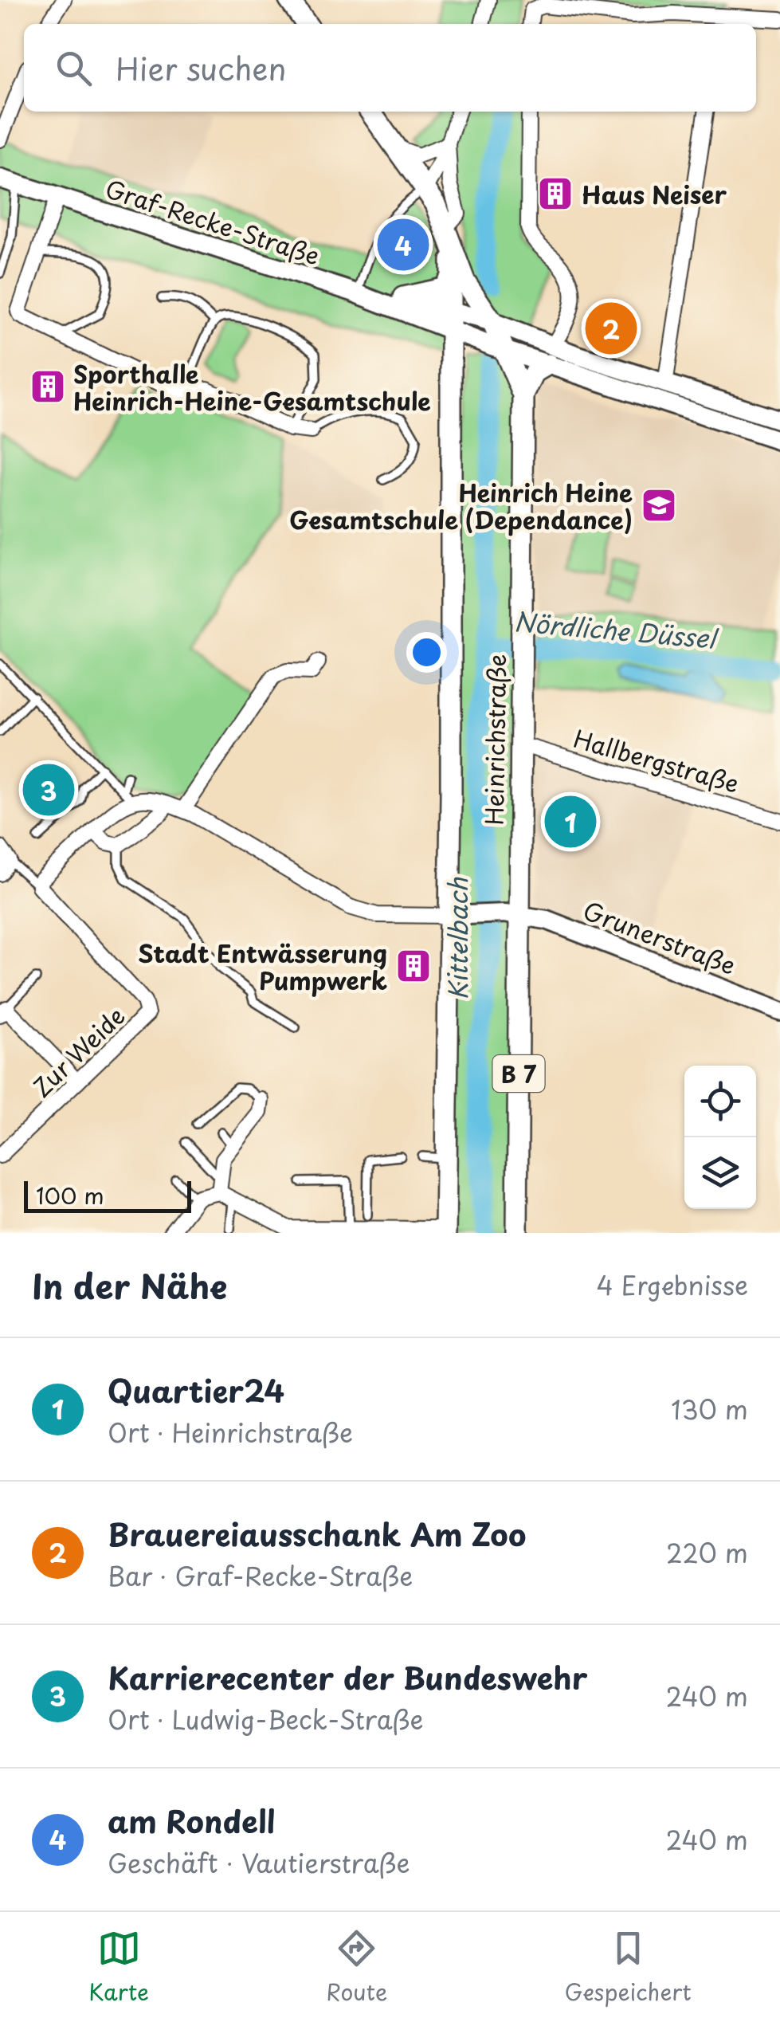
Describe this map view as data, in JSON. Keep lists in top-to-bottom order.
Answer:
{
  "streets": {
    "main road": ["Heinrichstraße", "B 7"],
    "street": [
      "Graf-Recke-Straße",
      "Hallbergstraße",
      "Grunerstraße",
      "Zur Weide"
    ]
  },
  "crossings": [
    ["Graf-Recke-Straße", "Heinrichstraße"],
    ["Heinrichstraße", "Hallbergstraße"],
    ["Heinrichstraße", "Grunerstraße"],
    ["Heinrichstraße", "B 7"]
  ],
  "water": ["Nördliche Düssel", "Kittelbach"],
  "places": {
    "building": ["Haus Neiser", "Sporthalle Heinrich-Heine-Gesamtschule", "Stadt Entwässerung Pumpwerk"],
    "school or university": ["Heinrich Heine Gesamtschule (Dependance)"]
  },
  "scale_bar": "100 m",
  "page": {
    "search": "Hier suchen",
    "pins": [
      "4",
      "2",
      "3",
      "1"
    ],
    "scale": "100 m",
    "heading": ["In der Nähe", "4 Ergebnisse"],
    "list": [
      {
        "mark": "1",
        "name": "Quartier24",
        "note": "Ort · Heinrichstraße",
        "value": "130 m"
      },
      {
        "mark": "2",
        "name": "Brauereiausschank Am Zoo",
        "note": "Bar · Graf-Recke-Straße",
        "value": "220 m"
      },
      {
        "mark": "3",
        "name": "Karrierecenter der Bundeswehr",
        "note": "Ort · Ludwig-Beck-Straße",
        "value": "240 m"
      },
      {
        "mark": "4",
        "name": "am Rondell",
        "note": "Geschäft · Vautierstraße",
        "value": "240 m"
      }
    ],
    "nav": ["Karte", "Route", "Gespeichert"]
  }
}
